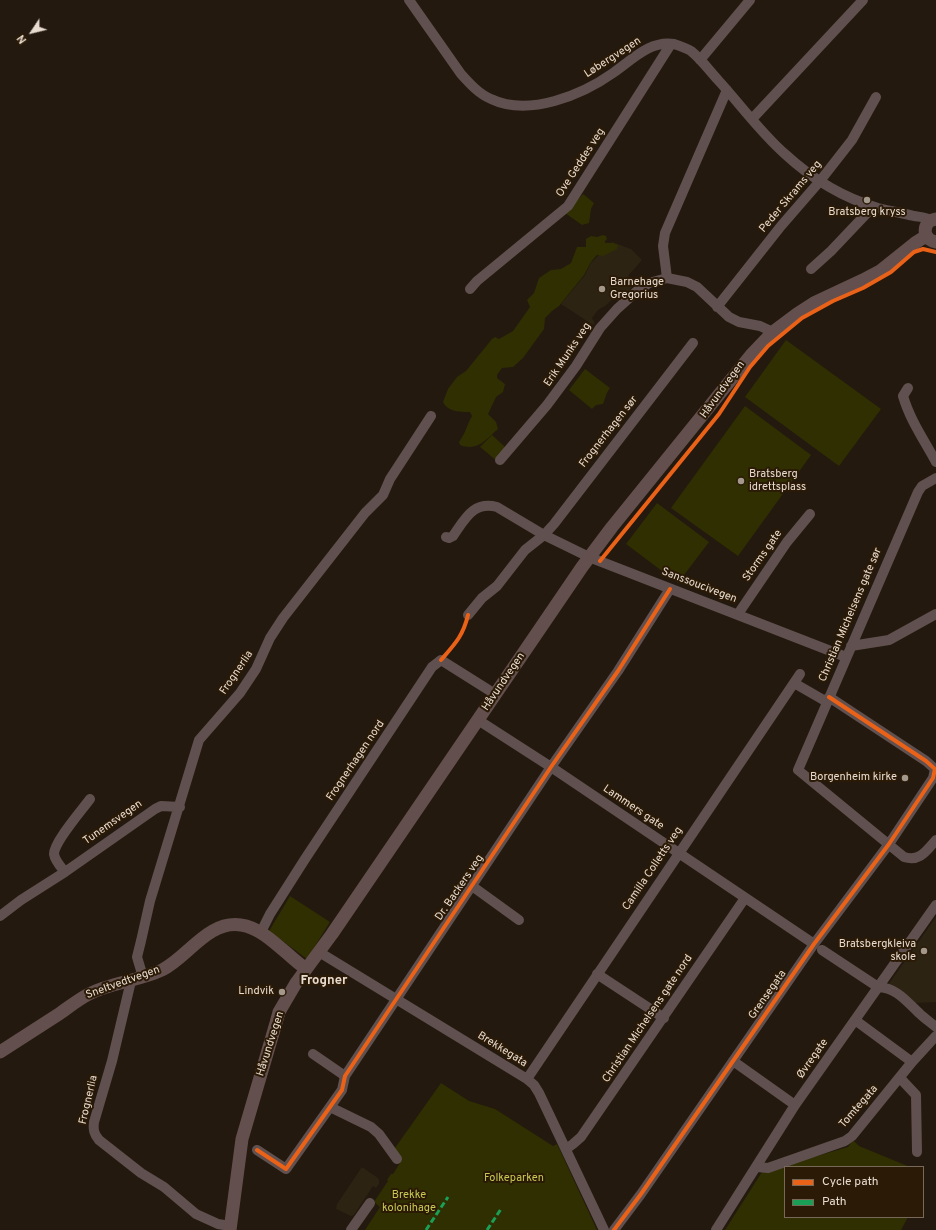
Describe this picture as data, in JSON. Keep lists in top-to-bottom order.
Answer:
{
  "streets": {
    "main road": ["Håvundvegen", "Sneltvedtvegen"],
    "street": [
      "Løbergvegen",
      "Ove Geddes veg",
      "Peder Skrams veg",
      "Erik Munks veg",
      "Frognerhagen sør",
      "Storms gate",
      "Sanssoucivegen",
      "Christian Michelsens gate sør",
      "Frognerlia",
      "Frognerhagen nord",
      "Lammers gate",
      "Tunemsvegen",
      "Camilla Colletts veg",
      "Dr. Backers veg",
      "Grensegata",
      "Christian Michelsens gate nord",
      "Brekkegata",
      "Øvregate",
      "Tomtegata"
    ]
  },
  "crossings": [
    ["Løbergvegen", "Ove Geddes veg"],
    ["Løbergvegen", "Peder Skrams veg"],
    ["Løbergvegen", "Håvundvegen"],
    ["Peder Skrams veg", "Erik Munks veg"],
    ["Erik Munks veg", "Håvundvegen"],
    ["Håvundvegen", "Sanssoucivegen"],
    ["Håvundvegen", "Frognerlia"],
    ["Håvundvegen", "Frognerhagen nord"],
    ["Håvundvegen", "Lammers gate"],
    ["Håvundvegen", "Sneltvedtvegen"],
    ["Håvundvegen", "Brekkegata"],
    ["Frognerhagen sør", "Sanssoucivegen"],
    ["Storms gate", "Sanssoucivegen"],
    ["Sanssoucivegen", "Christian Michelsens gate sør"],
    ["Sanssoucivegen", "Dr. Backers veg"],
    ["Christian Michelsens gate sør", "Grensegata"],
    ["Frognerlia", "Tunemsvegen"],
    ["Frognerlia", "Sneltvedtvegen"],
    ["Frognerhagen nord", "Sneltvedtvegen"],
    ["Lammers gate", "Camilla Colletts veg"],
    ["Lammers gate", "Dr. Backers veg"],
    ["Lammers gate", "Grensegata"],
    ["Lammers gate", "Christian Michelsens gate nord"],
    ["Lammers gate", "Øvregate"],
    ["Camilla Colletts veg", "Brekkegata"],
    ["Dr. Backers veg", "Brekkegata"],
    ["Christian Michelsens gate nord", "Brekkegata"],
    ["Øvregate", "Tomtegata"]
  ],
  "districts": ["Frogner"],
  "parks": ["Folkeparken", "Brekke kolonihage"],
  "places": [
    "Bratsberg kryss",
    "Barnehage Gregorius",
    "Bratsberg idrettsplass",
    "Borgenheim kirke",
    "Bratsbergkleiva skole",
    "Lindvik"
  ],
  "legend": ["Cycle path", "Path"],
  "north": "bottom left"
}
